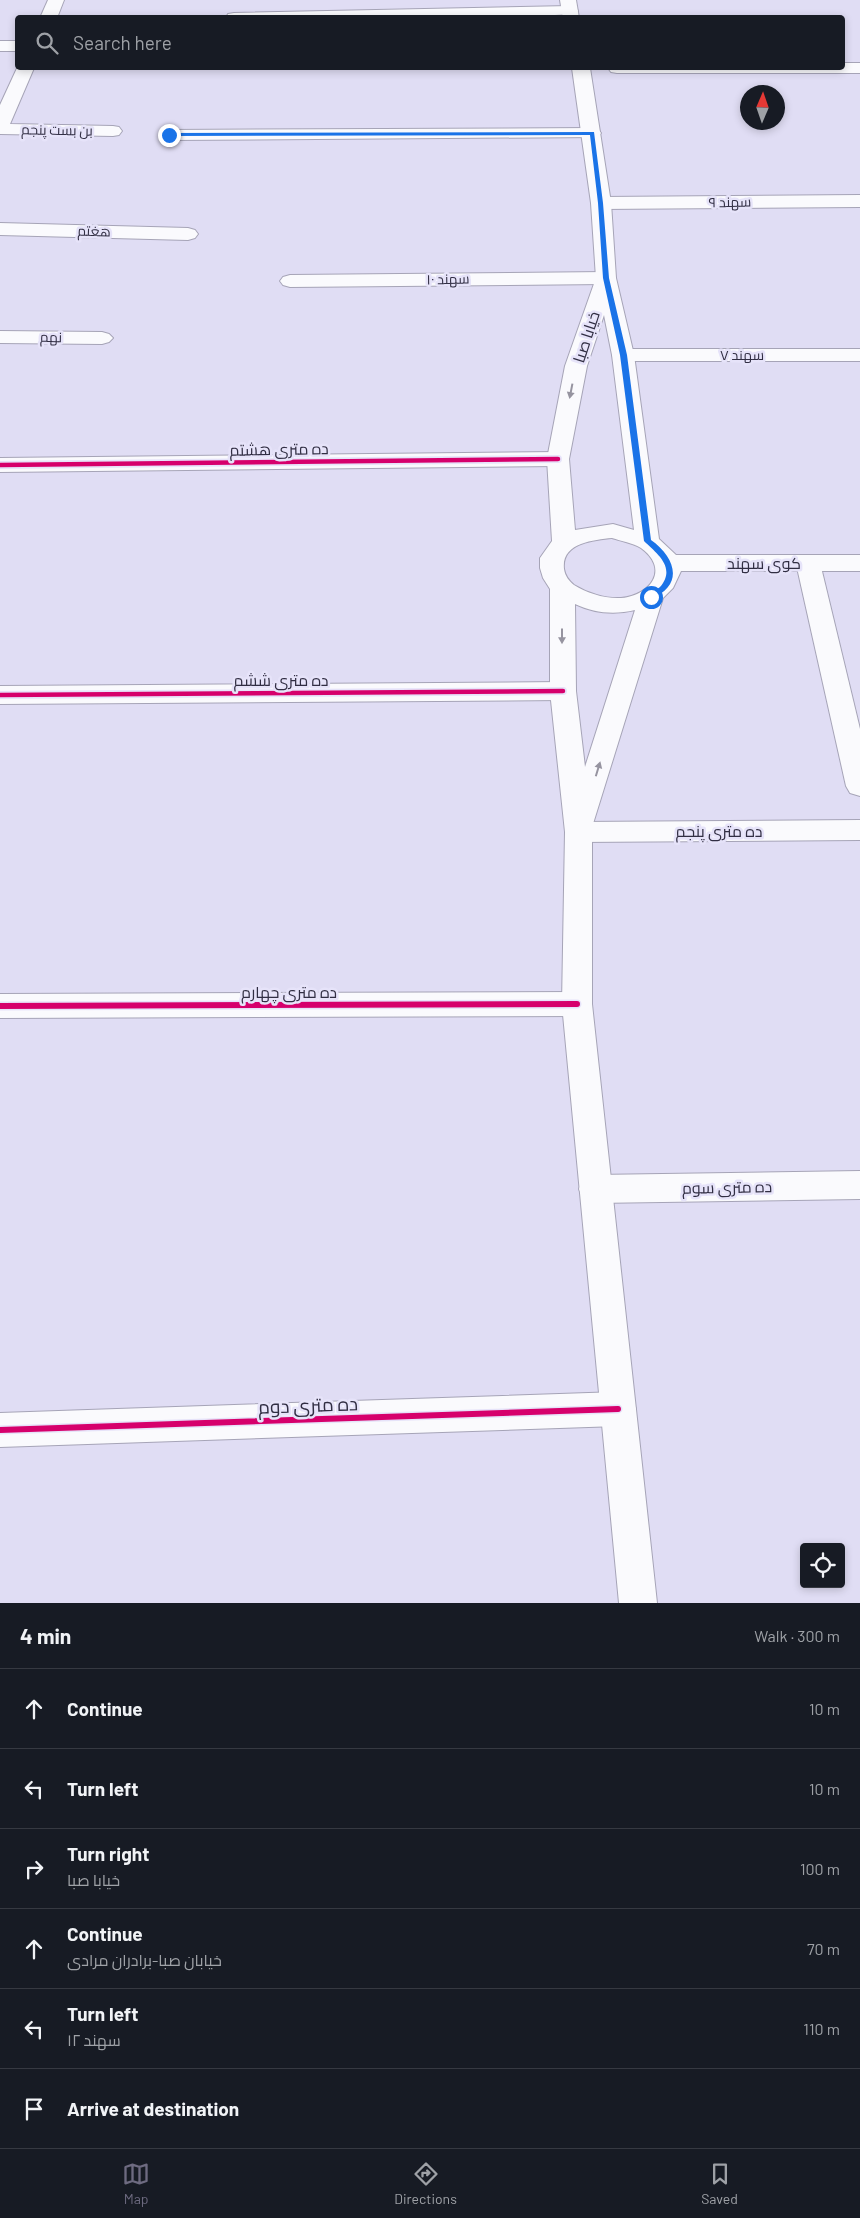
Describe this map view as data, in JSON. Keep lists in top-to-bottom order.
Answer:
{
  "streets": {
    "street": [
      "بن بست پنجم",
      "سهند ۹",
      "هغتم",
      "سهند ۱۰",
      "نهم",
      "خیابا صبا",
      "سهند ۷",
      "ده متری هشتم",
      "کوی سهند",
      "ده متری ششم",
      "ده متری پنجم",
      "ده متری چهارم",
      "ده متری سوم",
      "ده متری دوم"
    ]
  },
  "crossings": [
    ["سهند ۱۰", "خیابا صبا"],
    ["خیابا صبا", "سهند ۷"],
    ["خیابا صبا", "ده متری هشتم"],
    ["خیابا صبا", "کوی سهند"]
  ],
  "north": "top",
  "page": {
    "search": "Search here",
    "heading": ["4 min", "Walk · 300 m"],
    "list": [
      ["Continue", "10 m"],
      ["Turn left", "10 m"],
      ["Turn right", "خیابا صبا", "100 m"],
      ["Continue", "خیابان صبا-برادران مرادی", "70 m"],
      ["Turn left", "سهند ۱۲", "110 m"],
      "Arrive at destination"
    ],
    "nav": ["Map", "Directions", "Saved"]
  }
}
